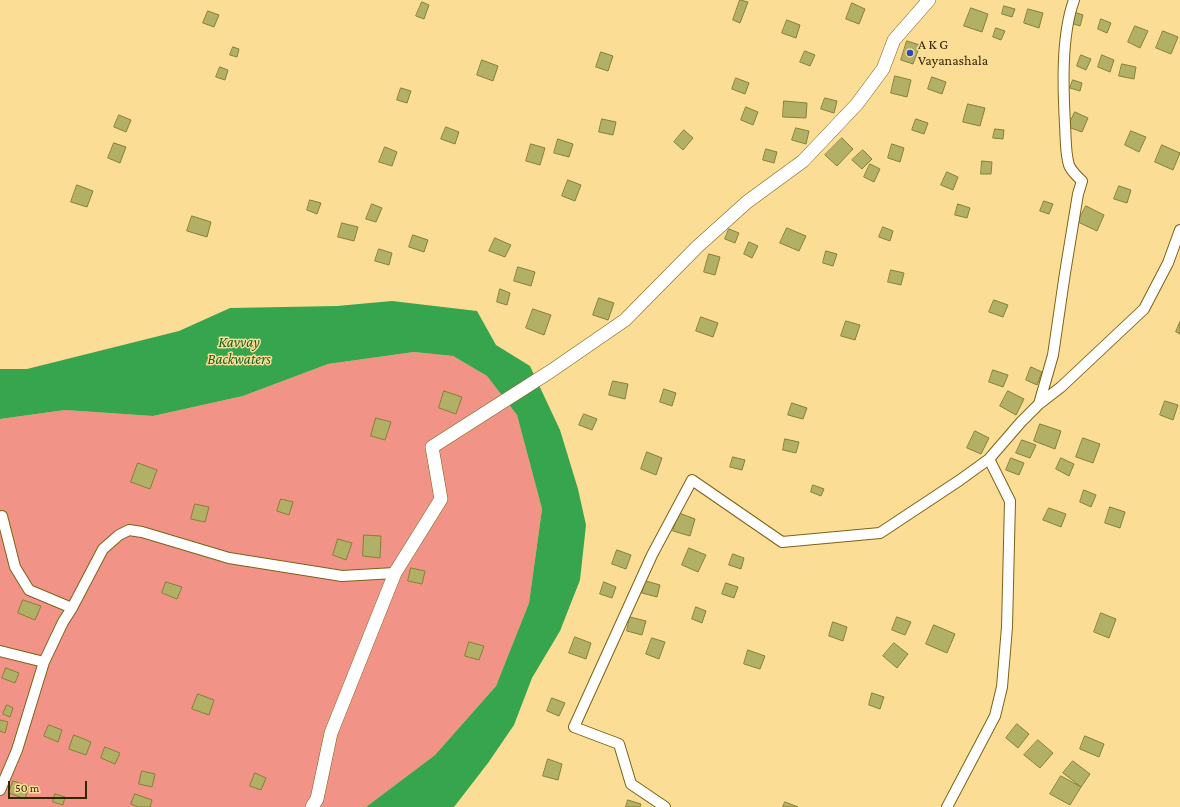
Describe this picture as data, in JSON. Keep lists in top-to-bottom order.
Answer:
{
  "water": ["Kavvay Backwaters"],
  "places": ["A K G Vayanashala"],
  "scale_bar": "50 m"
}
